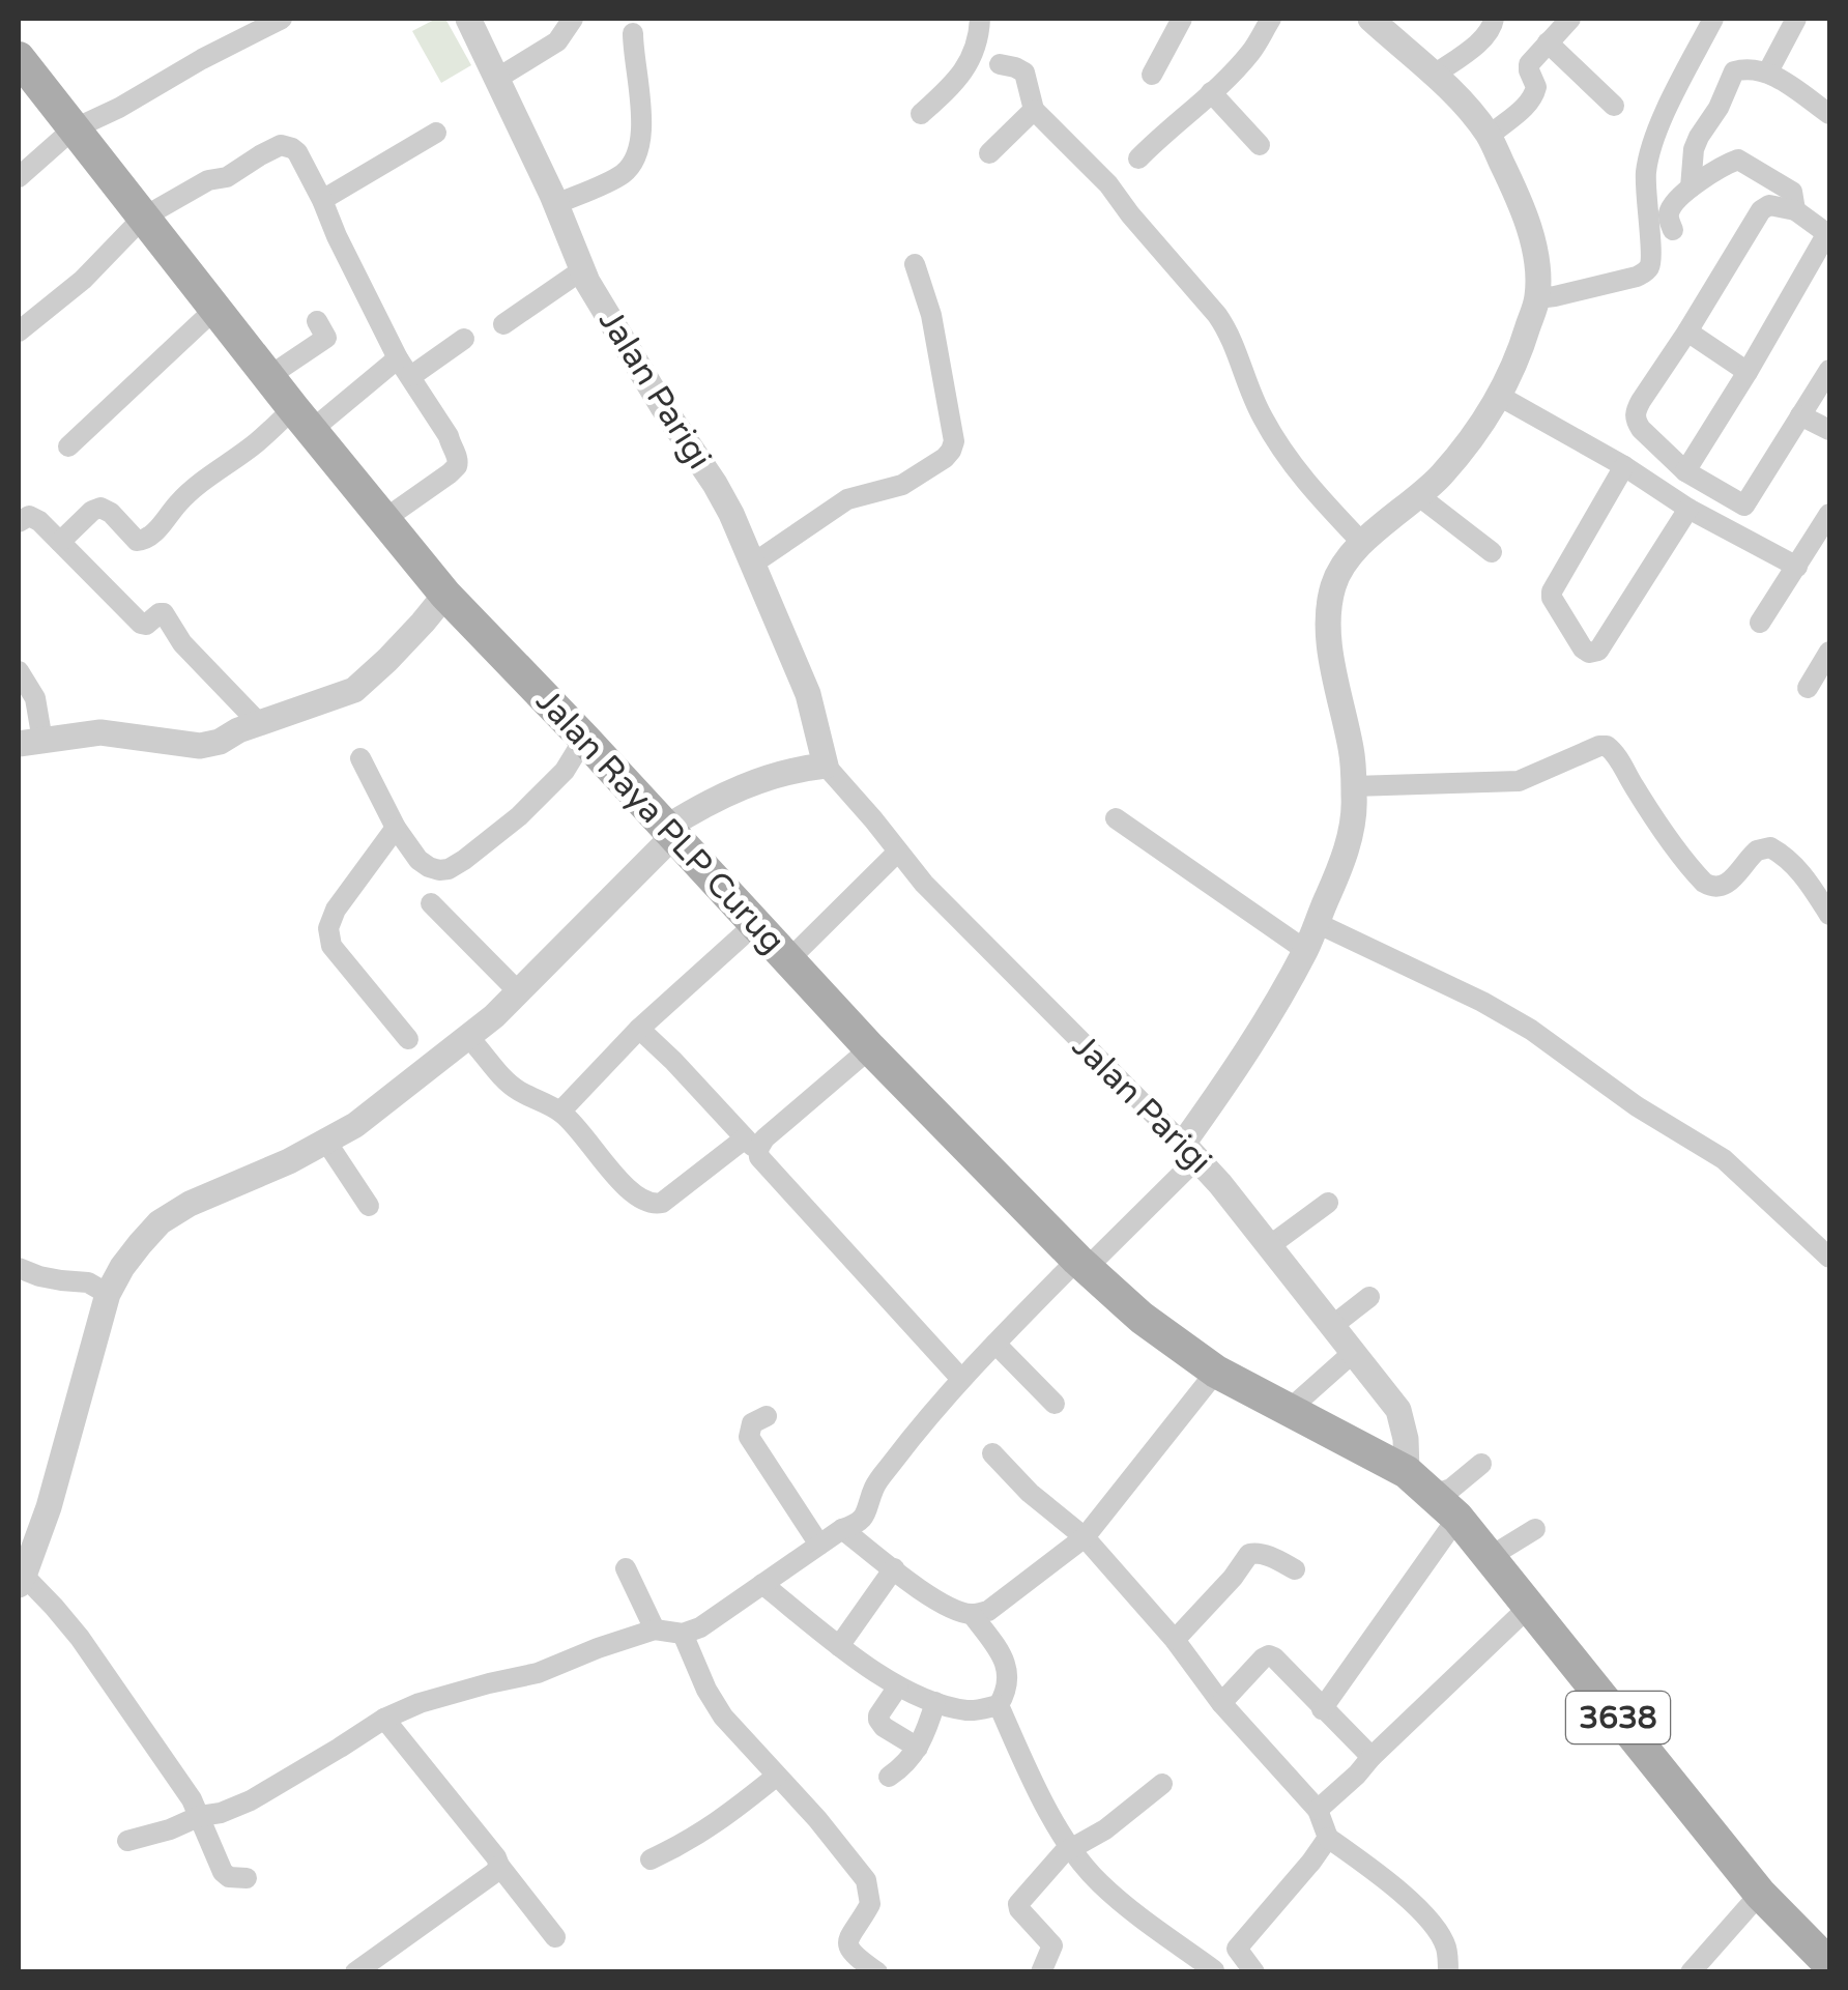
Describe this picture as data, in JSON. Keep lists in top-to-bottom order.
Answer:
{
  "streets": {
    "main road": ["Jalan Raya PLP Curug", "3638"],
    "street": ["Jalan Parigi"]
  },
  "crossings": [
    ["Jalan Parigi", "Jalan Raya PLP Curug"],
    ["Jalan Parigi", "3638"],
    ["Jalan Raya PLP Curug", "3638"]
  ]
}
